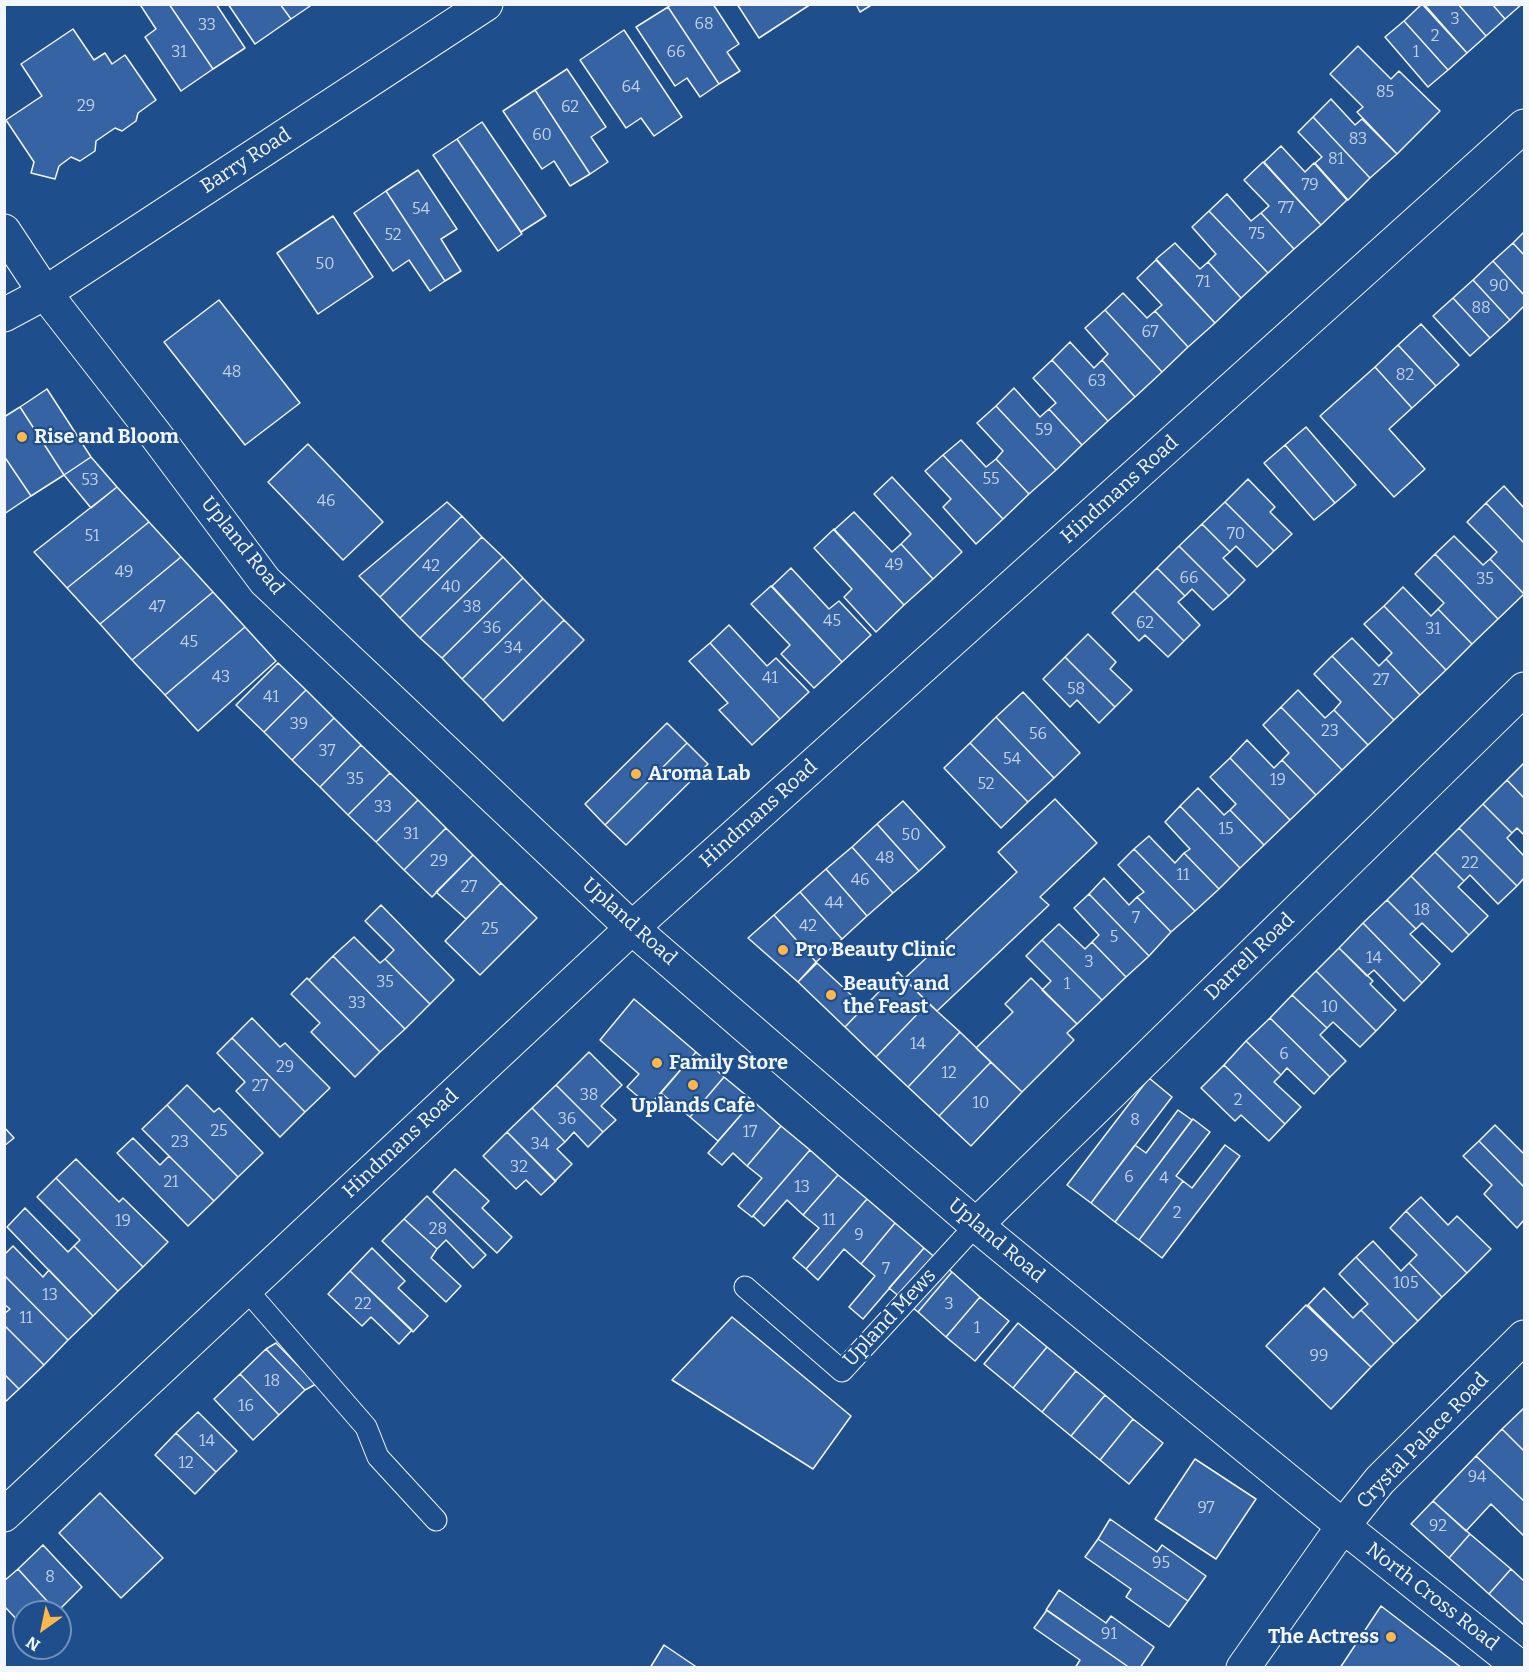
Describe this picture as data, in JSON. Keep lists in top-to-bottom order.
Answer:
{
  "streets": {
    "street": [
      "Barry Road",
      "Hindmans Road",
      "Upland Road",
      "Darrell Road",
      "Crystal Palace Road",
      "North Cross Road"
    ],
    "lane": ["Upland Mews"]
  },
  "crossings": [
    ["Barry Road", "Upland Road"],
    ["Hindmans Road", "Upland Road"],
    ["Upland Road", "Darrell Road"],
    ["Upland Road", "Upland Mews"],
    ["Upland Road", "Crystal Palace Road"],
    ["Upland Road", "North Cross Road"],
    ["Darrell Road", "Upland Mews"],
    ["Crystal Palace Road", "North Cross Road"]
  ],
  "places": [
    "Rise and Bloom",
    "Aroma Lab",
    "Pro Beauty Clinic",
    "Beauty and the Feast",
    "Family Store",
    "Uplands Cafe",
    "The Actress"
  ],
  "house_numbers": [
    "3",
    "68",
    "33",
    "2",
    "31",
    "66",
    "1",
    "64",
    "85",
    "29",
    "62",
    "60",
    "83",
    "81",
    "79",
    "77",
    "54",
    "75",
    "52",
    "50",
    "71",
    "90",
    "88",
    "67",
    "48",
    "82",
    "63",
    "59",
    "55",
    "53",
    "46",
    "70",
    "51",
    "49",
    "42",
    "49",
    "66",
    "35",
    "40",
    "47",
    "38",
    "45",
    "62",
    "36",
    "31",
    "45",
    "34",
    "43",
    "41",
    "27",
    "58",
    "41",
    "39",
    "23",
    "56",
    "37",
    "54",
    "35",
    "19",
    "52",
    "33",
    "15",
    "31",
    "50",
    "48",
    "29",
    "22",
    "11",
    "46",
    "27",
    "44",
    "18",
    "7",
    "42",
    "25",
    "5",
    "14",
    "3",
    "35",
    "1",
    "33",
    "10",
    "14",
    "6",
    "29",
    "12",
    "27",
    "38",
    "2",
    "10",
    "36",
    "8",
    "25",
    "17",
    "23",
    "34",
    "32",
    "6",
    "4",
    "21",
    "13",
    "2",
    "11",
    "19",
    "28",
    "9",
    "7",
    "105",
    "13",
    "22",
    "3",
    "11",
    "1",
    "99",
    "18",
    "16",
    "14",
    "12",
    "94",
    "97",
    "92",
    "95",
    "8",
    "91"
  ],
  "north": "bottom left"
}
